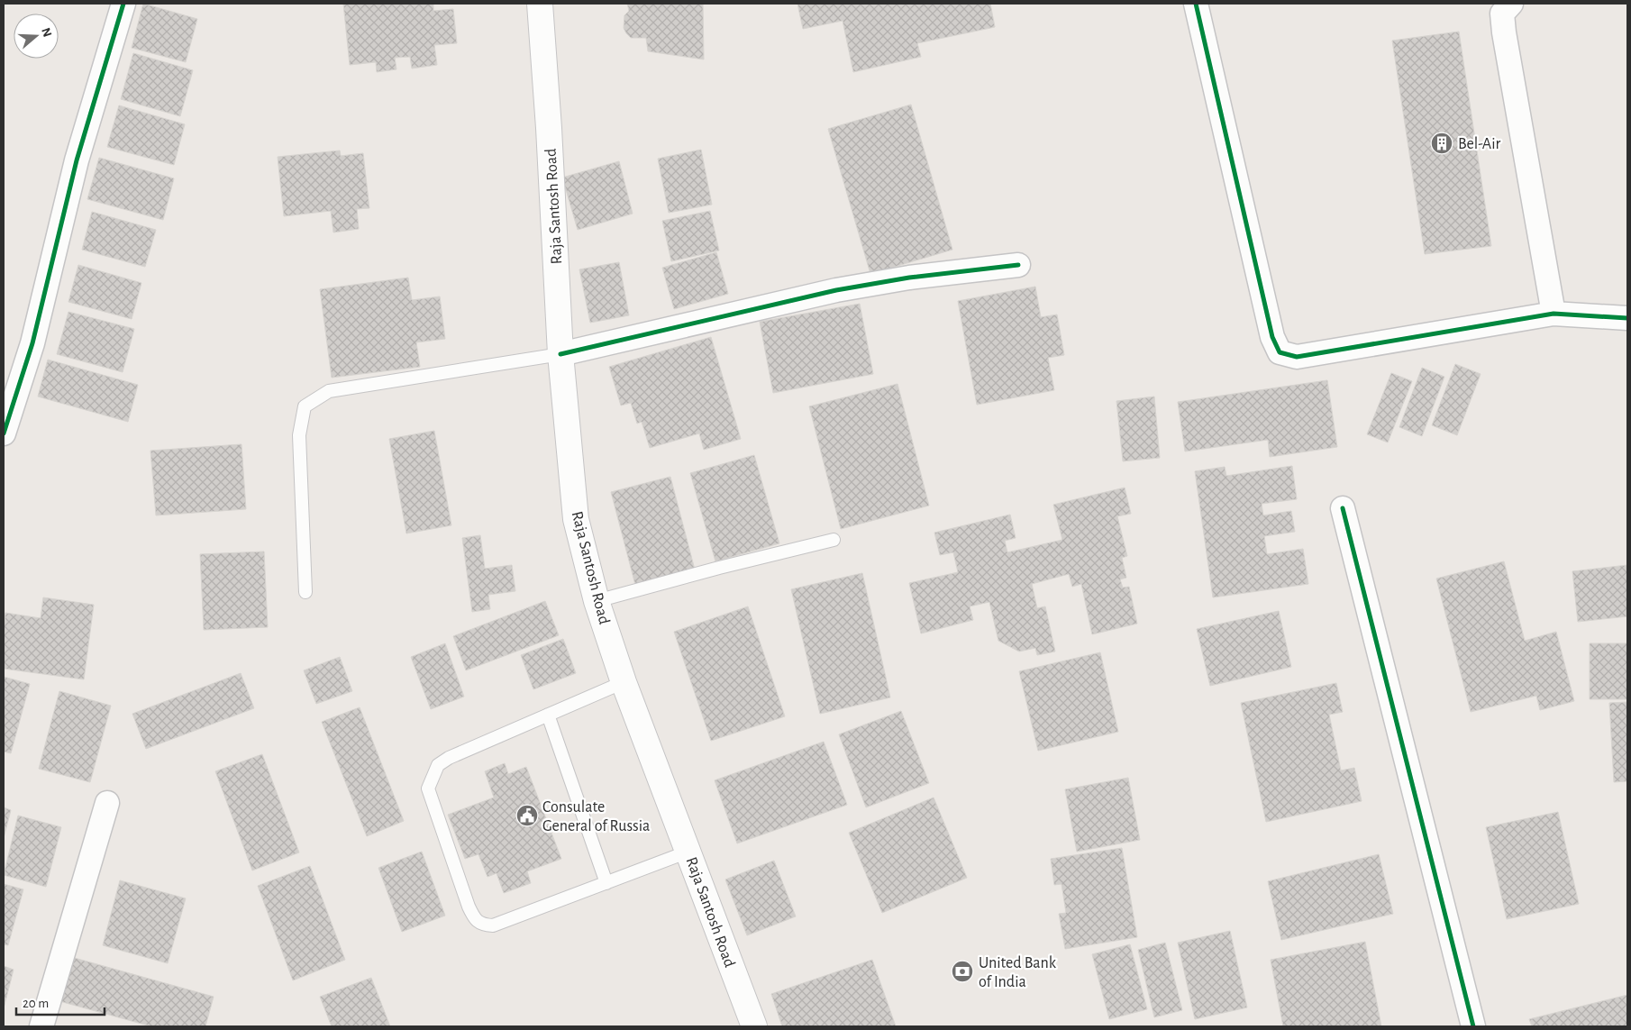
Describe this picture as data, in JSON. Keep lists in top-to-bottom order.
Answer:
{
  "streets": {
    "main road": ["Raja Santosh Road"]
  },
  "places": {
    "building": ["Bel-Air"],
    "public building": ["Consulate General of Russia"],
    "bank": ["United Bank of India"]
  },
  "scale_bar": "20 m",
  "north": "right"
}
